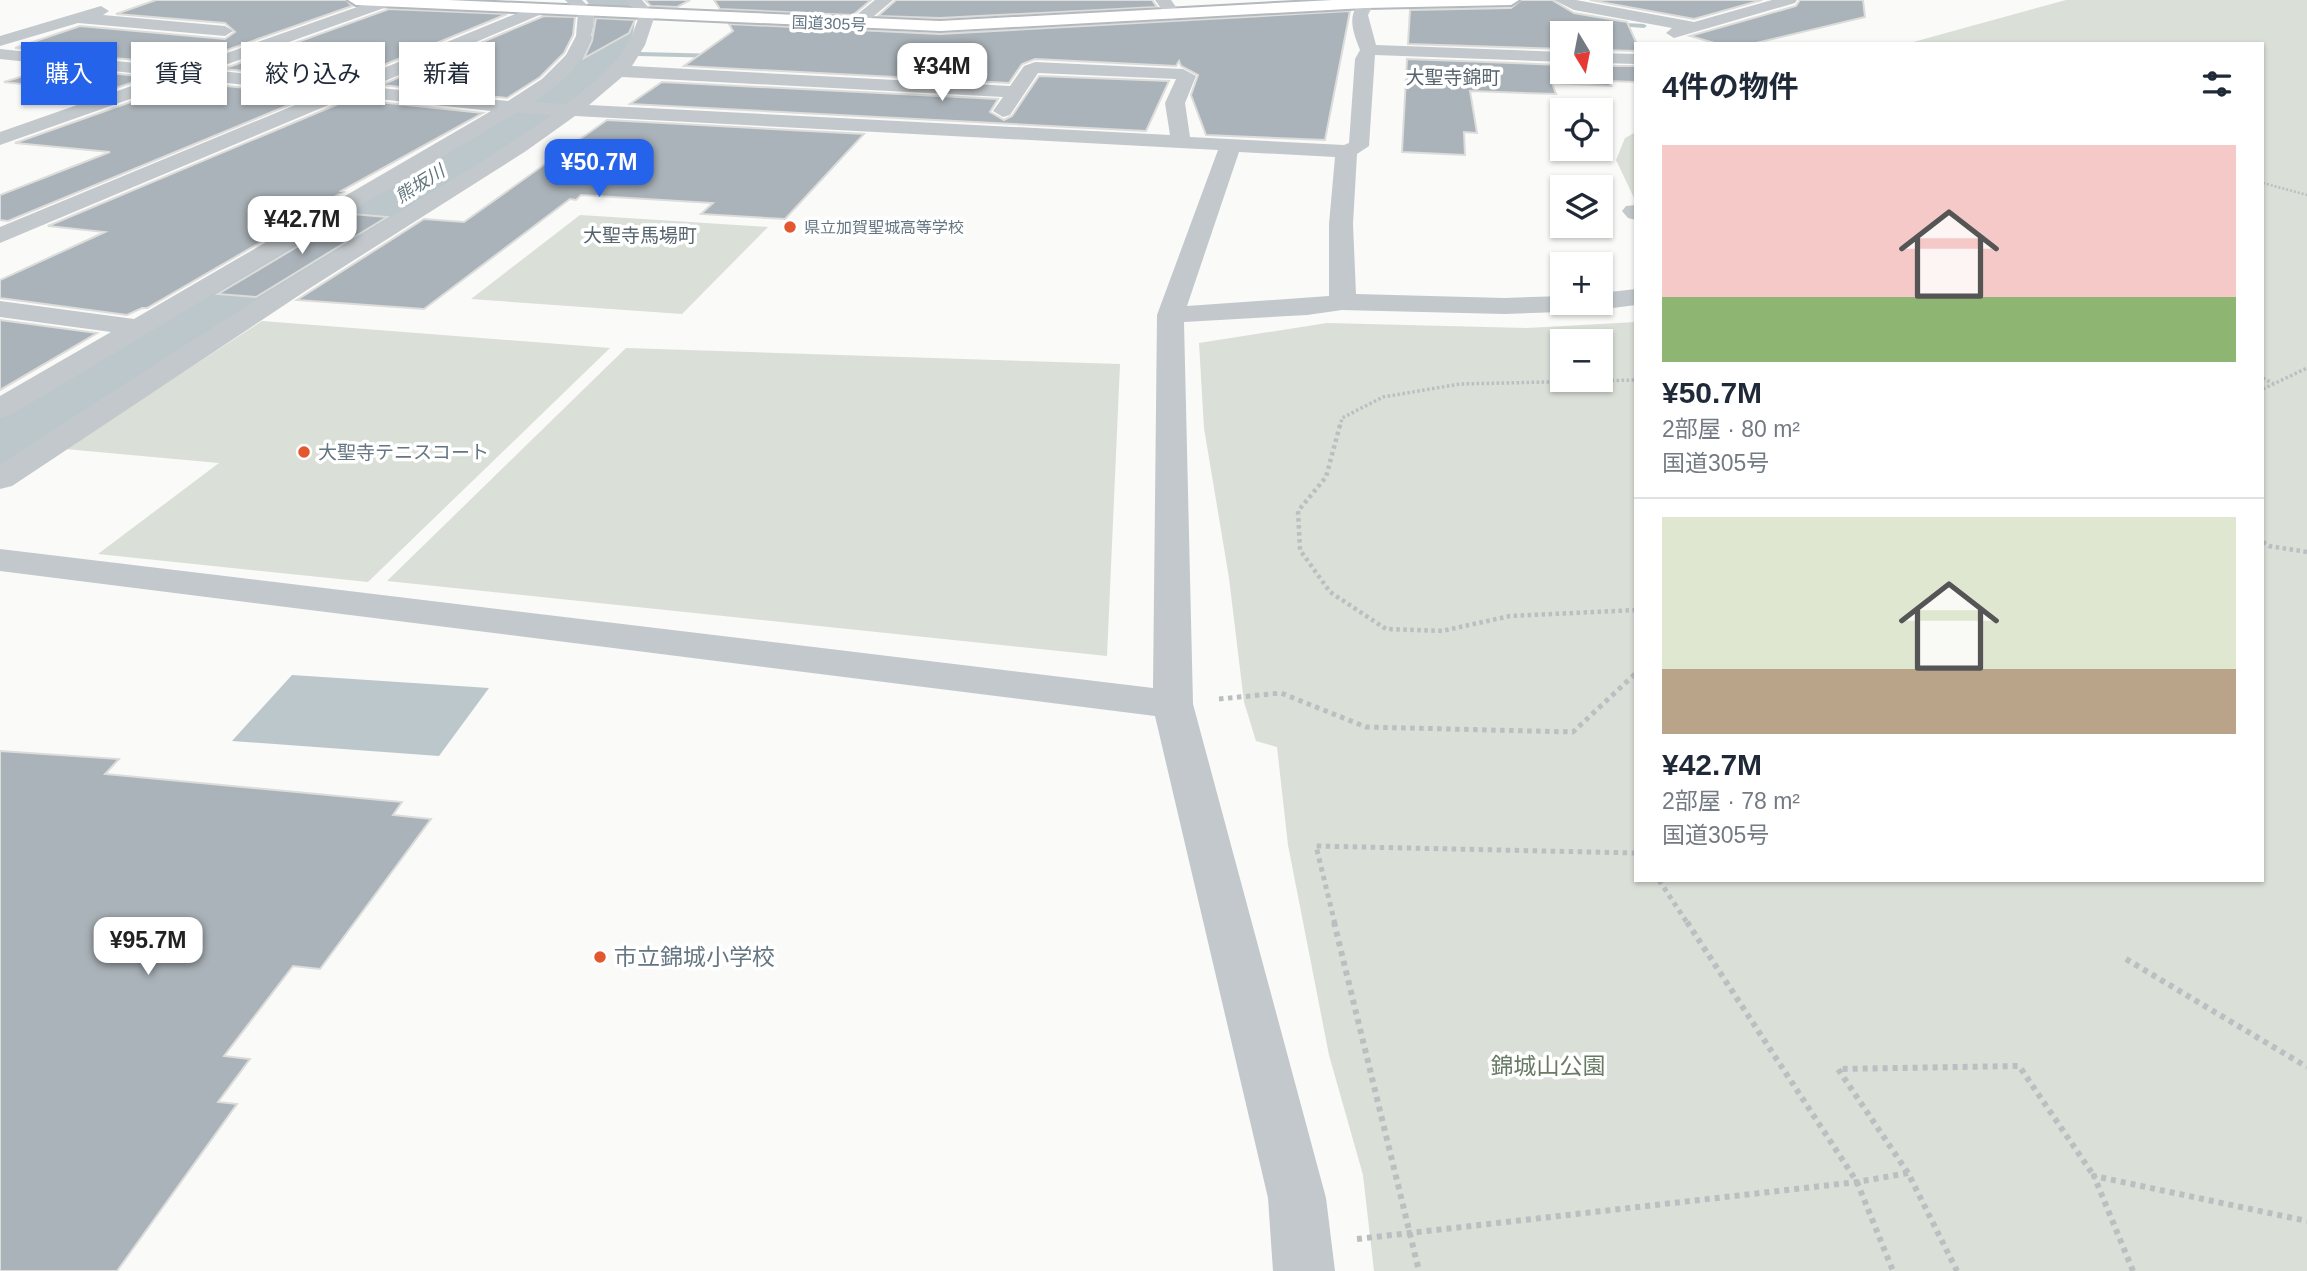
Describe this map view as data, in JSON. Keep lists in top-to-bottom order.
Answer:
{
  "streets": {
    "highway": ["国道305号"]
  },
  "districts": ["大聖寺錦町", "大聖寺馬場町"],
  "water": ["熊坂川"],
  "parks": ["錦城山公園"],
  "places": ["県立加賀聖城高等学校", "大聖寺テニスコート", "市立錦城小学校"],
  "north": "bottom",
  "page": {
    "map_buttons": ["+", "−"],
    "chip": [
      "購入",
      "賃貸",
      "絞り込み",
      "新着"
    ],
    "heading": "4件の物件",
    "price": [
      "¥34M",
      "¥50.7M",
      "¥42.7M",
      "¥95.7M"
    ],
    "list": [
      {
        "name": "¥50.7M",
        "note": "2部屋 · 80 m² · 国道305号"
      },
      {
        "name": "¥42.7M",
        "note": "2部屋 · 78 m² · 国道305号"
      }
    ]
  }
}
